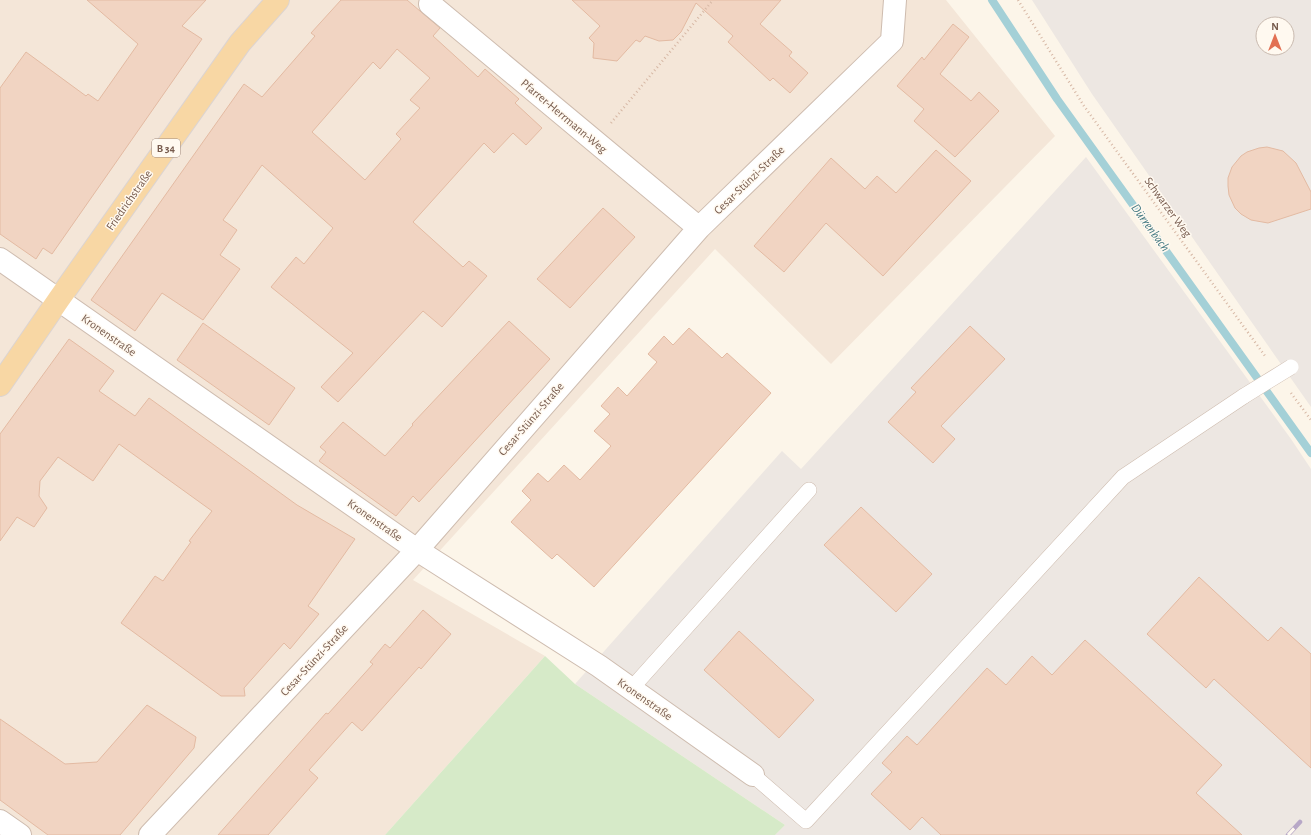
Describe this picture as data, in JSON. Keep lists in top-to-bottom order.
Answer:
{
  "streets": {
    "main road": ["B 34", "Friedrichstraße"],
    "street": ["Pfarrer-Herrmann-Weg", "Cesar-Stünzi-Straße", "Kronenstraße"],
    "path": ["Schwarzer Weg"]
  },
  "crossings": [
    ["Pfarrer-Herrmann-Weg", "Cesar-Stünzi-Straße"],
    ["Cesar-Stünzi-Straße", "Kronenstraße"],
    ["Friedrichstraße", "Kronenstraße"]
  ],
  "water": ["Dürrenbach"],
  "north": "top"
}
